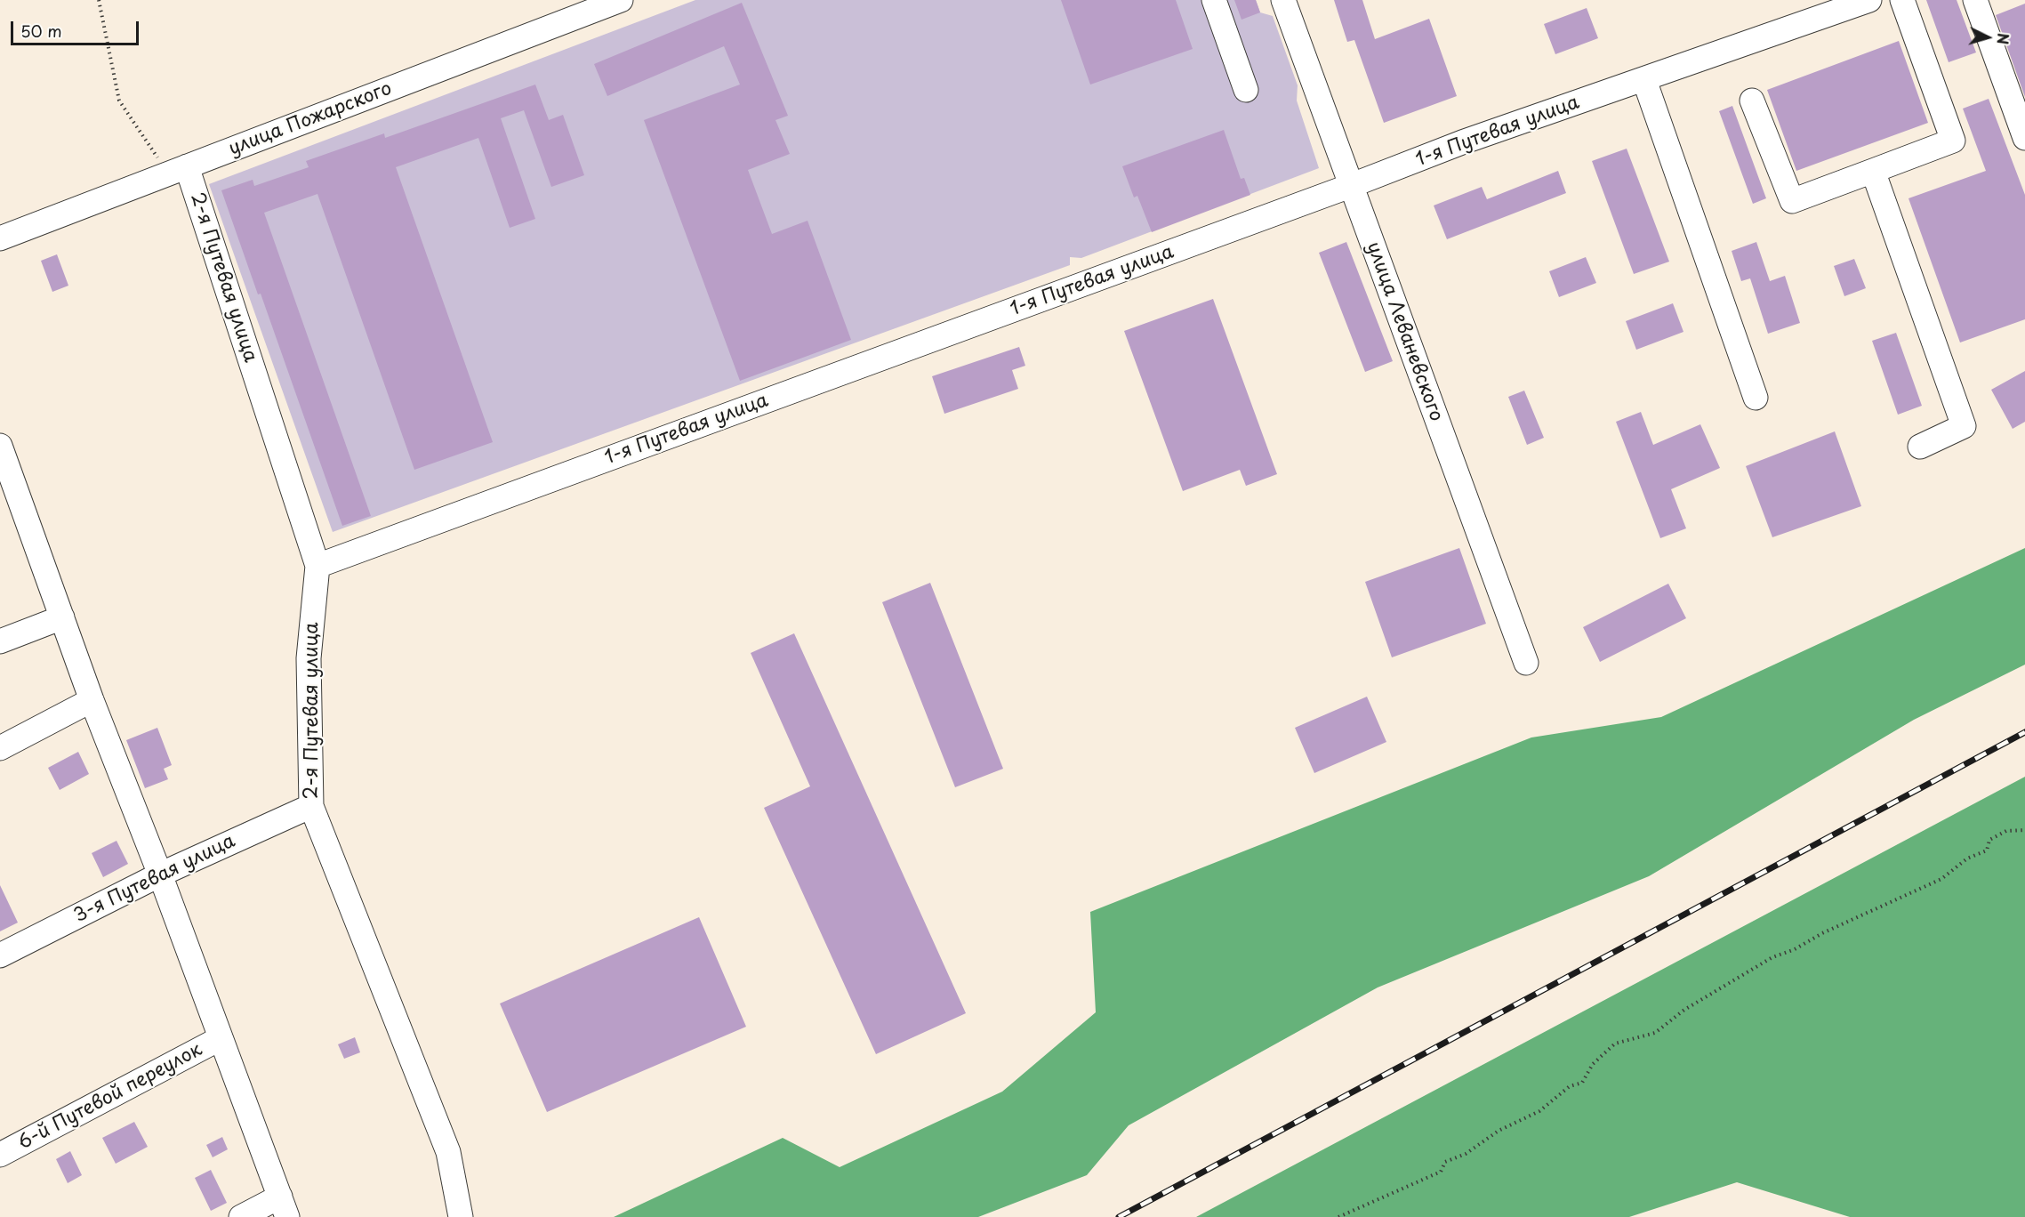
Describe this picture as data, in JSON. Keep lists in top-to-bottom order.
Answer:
{
  "streets": {
    "street": [
      "улица Пожарского",
      "1-я Путевая улица",
      "2-я Путевая улица",
      "улица Леваневского",
      "3-я Путевая улица",
      "6-й Путевой переулок"
    ]
  },
  "crossings": [
    ["улица Пожарского", "2-я Путевая улица"],
    ["1-я Путевая улица", "2-я Путевая улица"],
    ["1-я Путевая улица", "улица Леваневского"],
    ["2-я Путевая улица", "3-я Путевая улица"]
  ],
  "scale_bar": "50 m",
  "north": "right"
}
